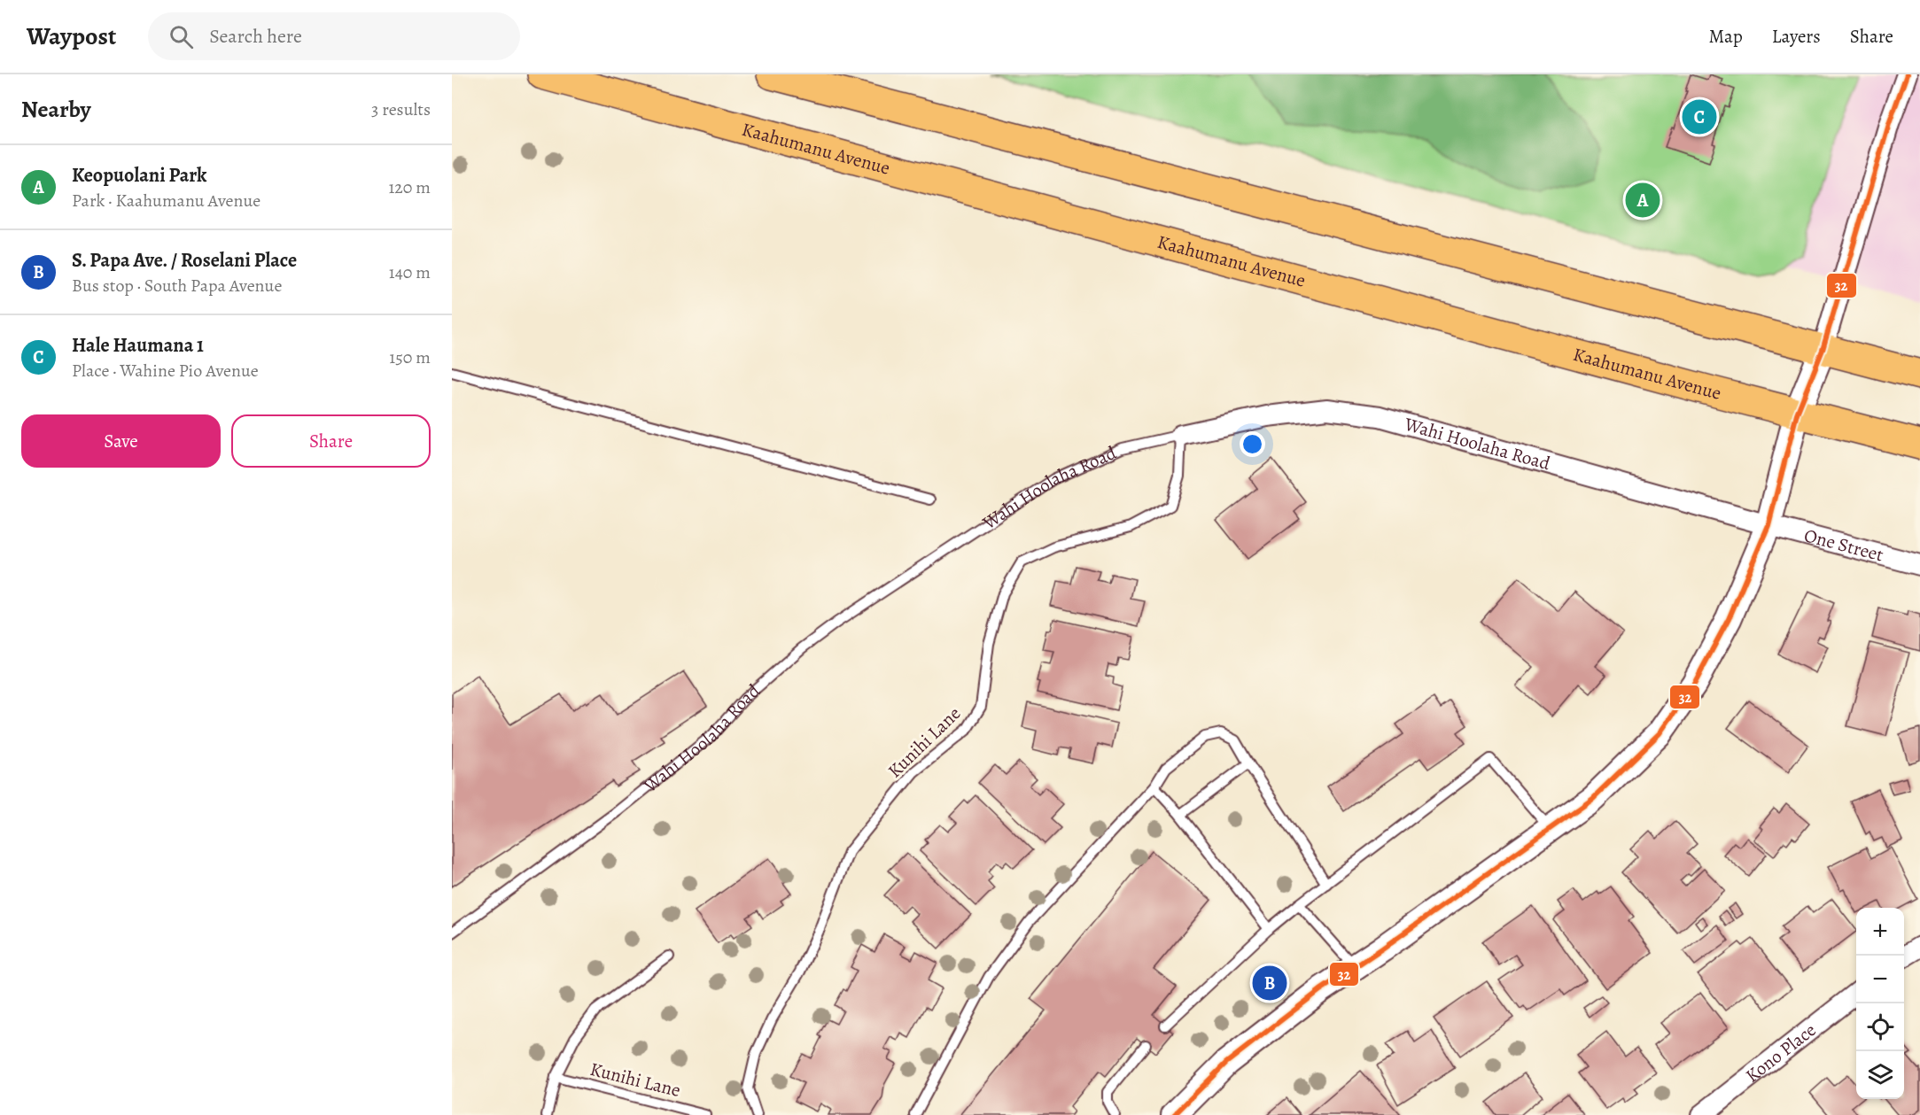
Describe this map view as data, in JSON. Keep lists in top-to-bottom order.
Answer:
{
  "streets": {
    "main road": ["Kaahumanu Avenue"],
    "street": ["Wahi Hoolaha Road", "One Street", "Kono Place"],
    "lane": ["Kunihi Lane"]
  },
  "crossings": [
    ["Wahi Hoolaha Road", "One Street"],
    ["Wahi Hoolaha Road", "Kunihi Lane"]
  ],
  "lines": ["transit line 32"],
  "page": {
    "header": "Waypost",
    "search": "Search here",
    "nav": ["Map", "Layers", "Share"],
    "heading": ["Nearby", "3 results"],
    "pins": ["C", "A", "B"],
    "list": [
      {
        "mark": "A",
        "name": "Keopuolani Park",
        "note": "Park · Kaahumanu Avenue",
        "value": "120 m"
      },
      {
        "mark": "B",
        "name": "S. Papa Ave. / Roselani Place",
        "note": "Bus stop · South Papa Avenue",
        "value": "140 m"
      },
      {
        "mark": "C",
        "name": "Hale Haumana 1",
        "note": "Place · Wahine Pio Avenue",
        "value": "150 m"
      }
    ],
    "buttons": ["Save", "Share"],
    "map_buttons": ["+", "−"]
  }
}
